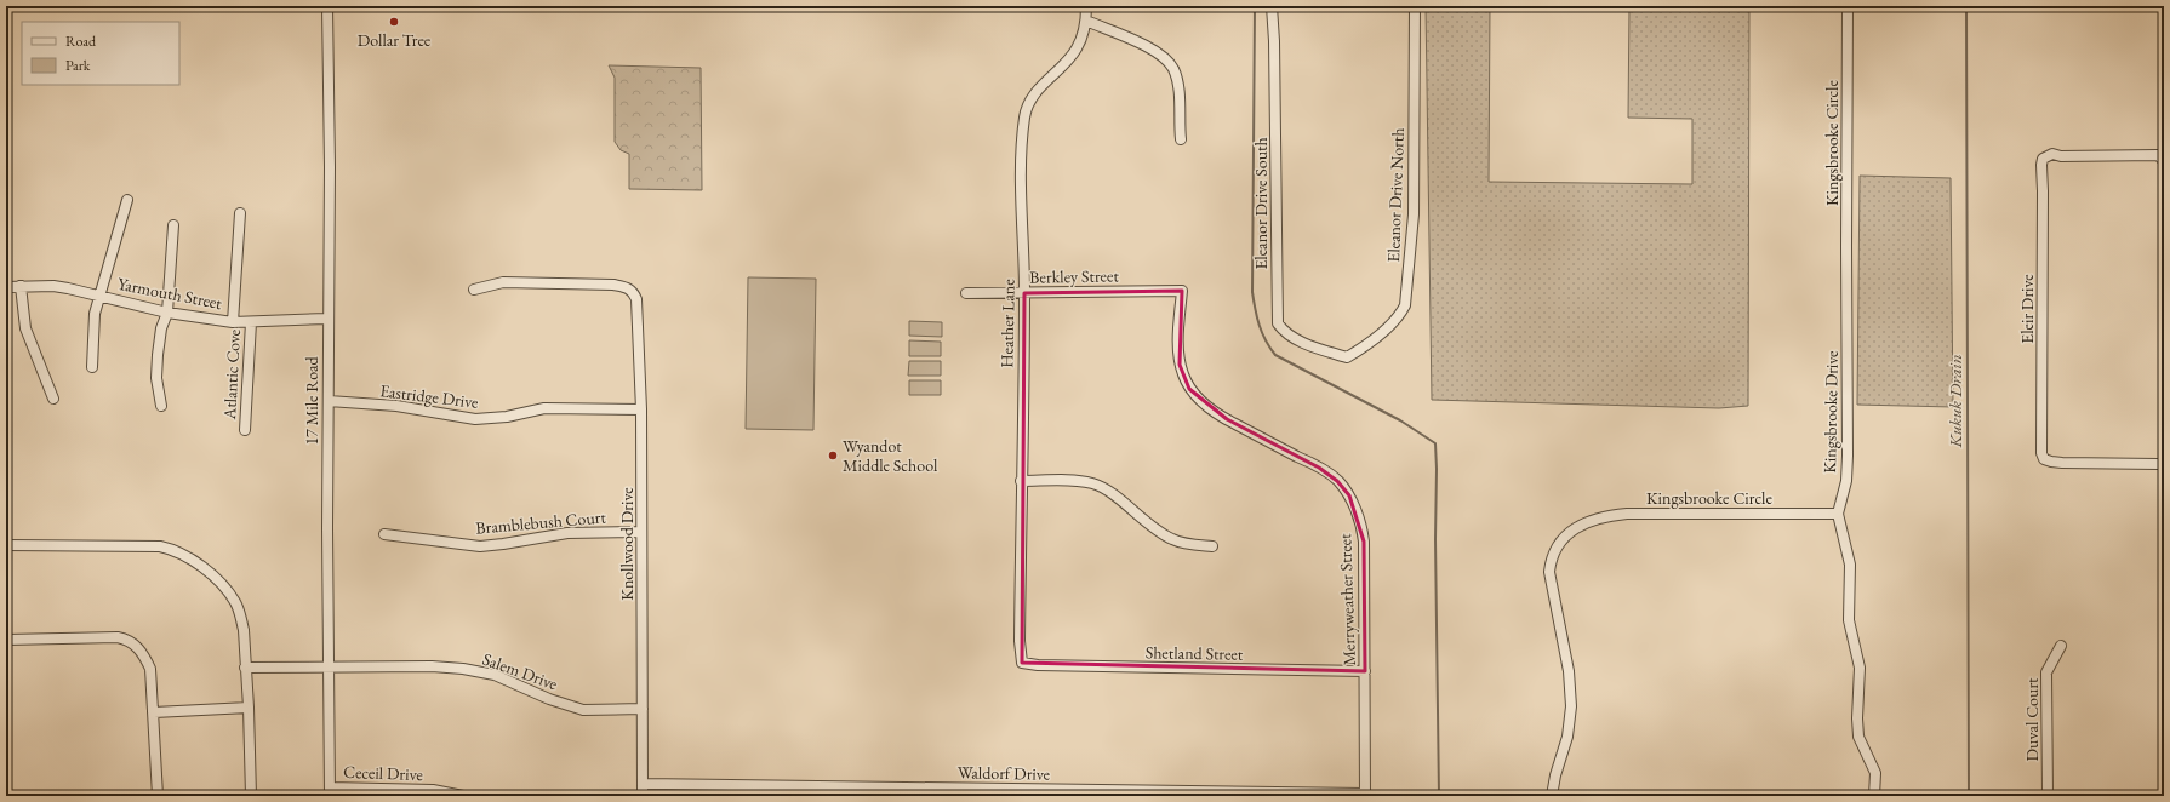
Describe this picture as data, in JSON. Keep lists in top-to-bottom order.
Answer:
{
  "streets": {
    "street": [
      "Kingsbrooke Circle",
      "Eleanor Drive North",
      "Eleanor Drive South",
      "Berkley Street",
      "Yarmouth Street",
      "Eleir Drive",
      "Heather Lane",
      "Atlantic Cove",
      "Eastridge Drive",
      "17 Mile Road",
      "Kingsbrooke Drive",
      "Bramblebush Court",
      "Knollwood Drive",
      "Merryweather Street",
      "Shetland Street",
      "Salem Drive",
      "Duval Court",
      "Ceceil Drive",
      "Waldorf Drive"
    ]
  },
  "crossings": [
    ["Kingsbrooke Circle", "Kingsbrooke Drive"],
    ["Eleanor Drive North", "Eleanor Drive South"],
    ["Berkley Street", "Heather Lane"],
    ["Berkley Street", "Merryweather Street"],
    ["Yarmouth Street", "Atlantic Cove"],
    ["Yarmouth Street", "17 Mile Road"],
    ["Heather Lane", "Shetland Street"],
    ["Eastridge Drive", "17 Mile Road"],
    ["Eastridge Drive", "Knollwood Drive"],
    ["17 Mile Road", "Salem Drive"],
    ["17 Mile Road", "Ceceil Drive"],
    ["Bramblebush Court", "Knollwood Drive"],
    ["Knollwood Drive", "Salem Drive"],
    ["Knollwood Drive", "Waldorf Drive"],
    ["Merryweather Street", "Shetland Street"],
    ["Merryweather Street", "Waldorf Drive"]
  ],
  "water": ["Kukuk Drain"],
  "places": ["Dollar Tree", "Wyandot Middle School"],
  "legend": ["Road", "Park"]
}
